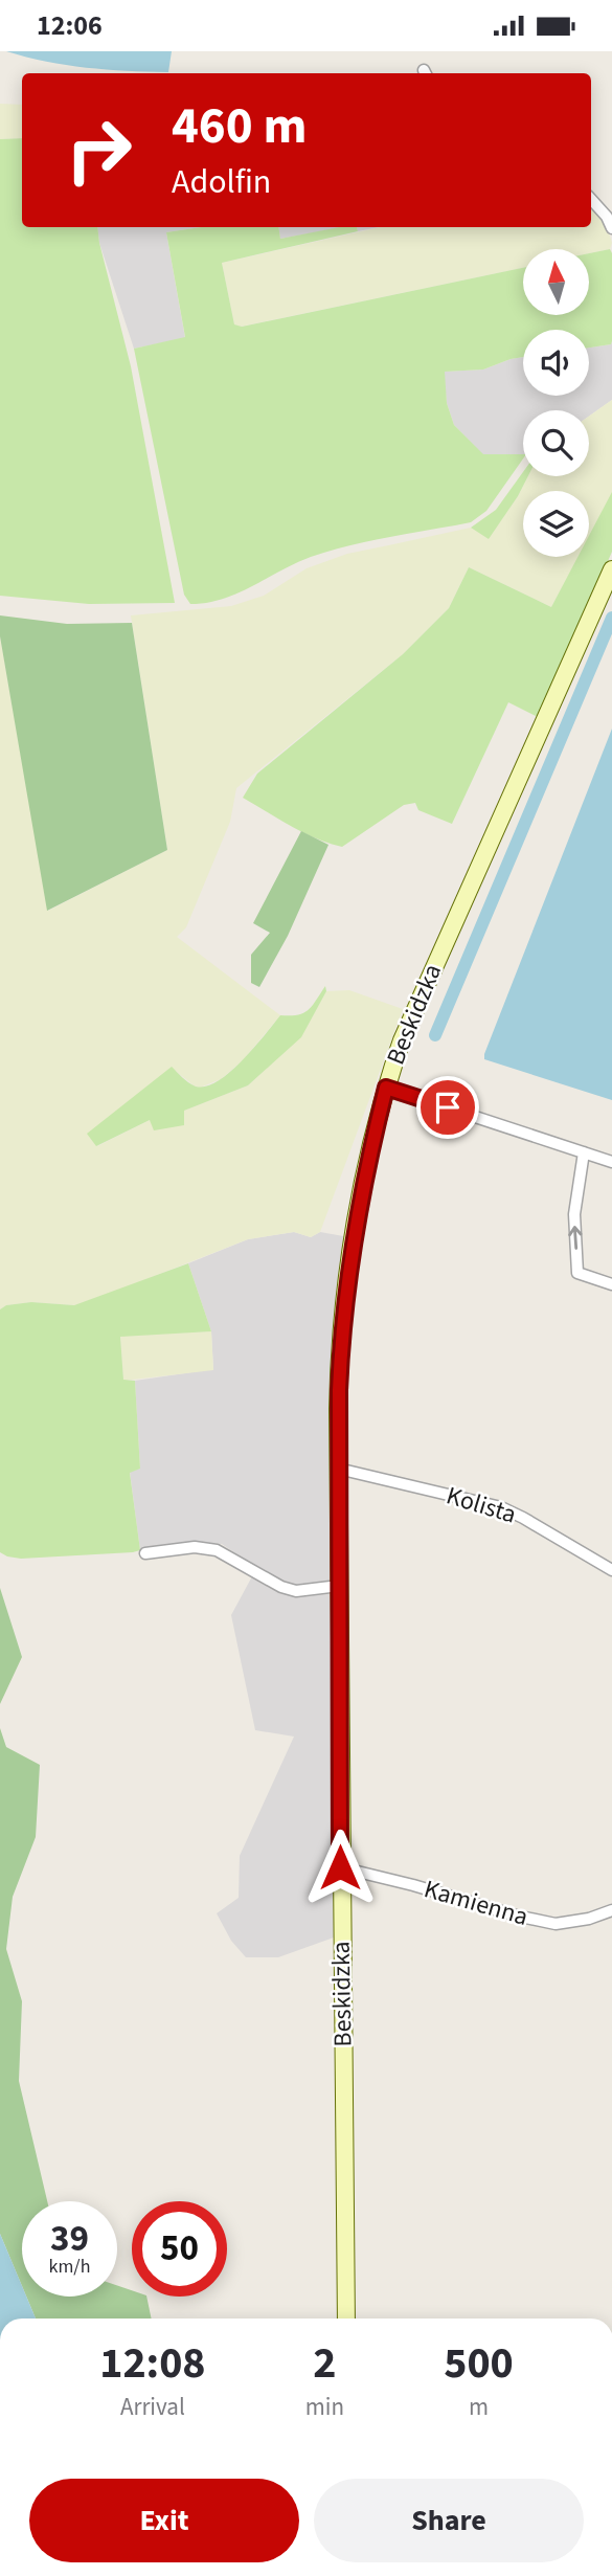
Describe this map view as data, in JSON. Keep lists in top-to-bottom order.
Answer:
{
  "streets": {
    "main road": ["Beskidzka"],
    "street": ["Kolista", "Kamienna"]
  },
  "crossings": [
    ["Beskidzka", "Kolista"],
    ["Beskidzka", "Kamienna"]
  ],
  "north": "top",
  "page": {
    "status": "12:06",
    "turn": ["460 m", "Adolfin"],
    "speed": "39 km/h",
    "limit": "50",
    "eta": [
      "12:08",
      "Arrival",
      "2",
      "min",
      "500",
      "m"
    ],
    "buttons": ["Exit", "Share"]
  }
}
